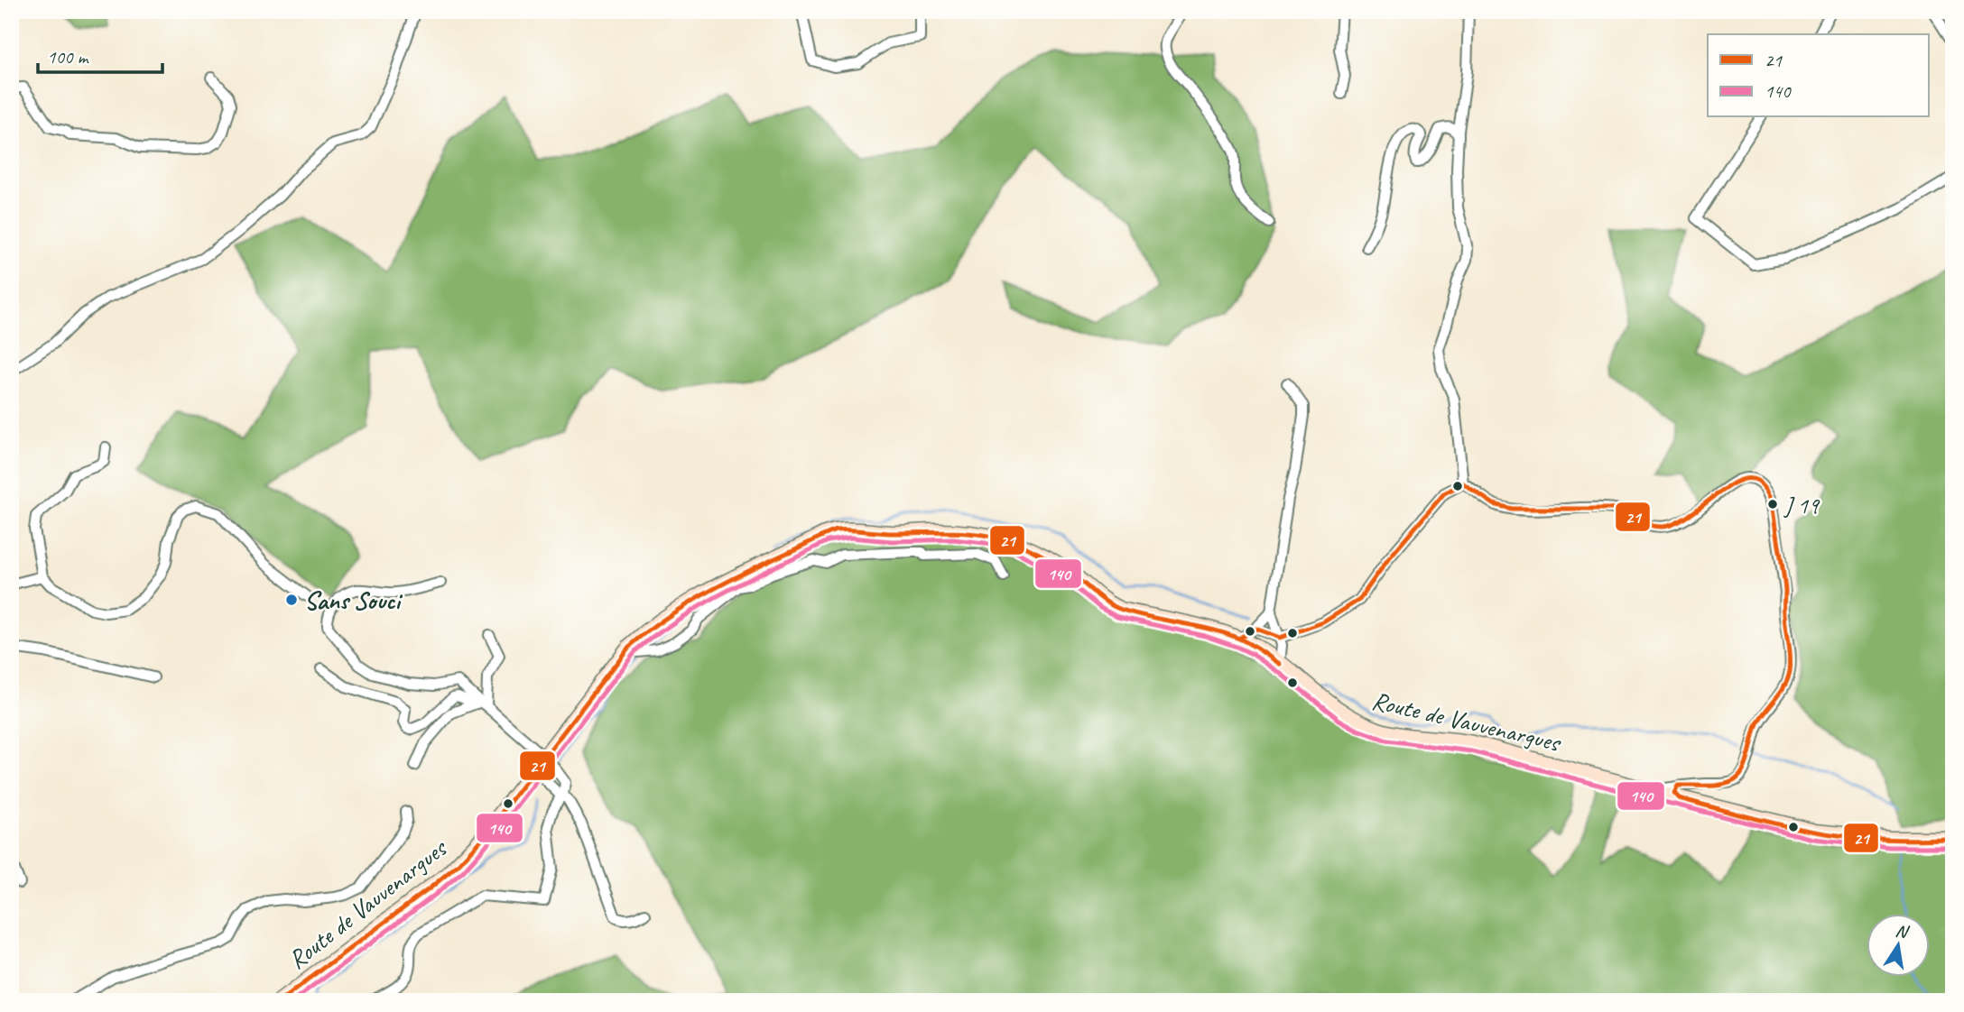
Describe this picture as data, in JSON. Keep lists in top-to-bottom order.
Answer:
{
  "streets": {
    "main road": ["Route de Vauvenargues"]
  },
  "places": ["J 19", "Sans Souci"],
  "lines": ["transit line 21", "transit line 140"],
  "legend": ["21", "140"],
  "scale_bar": "100 m",
  "north": "top"
}
